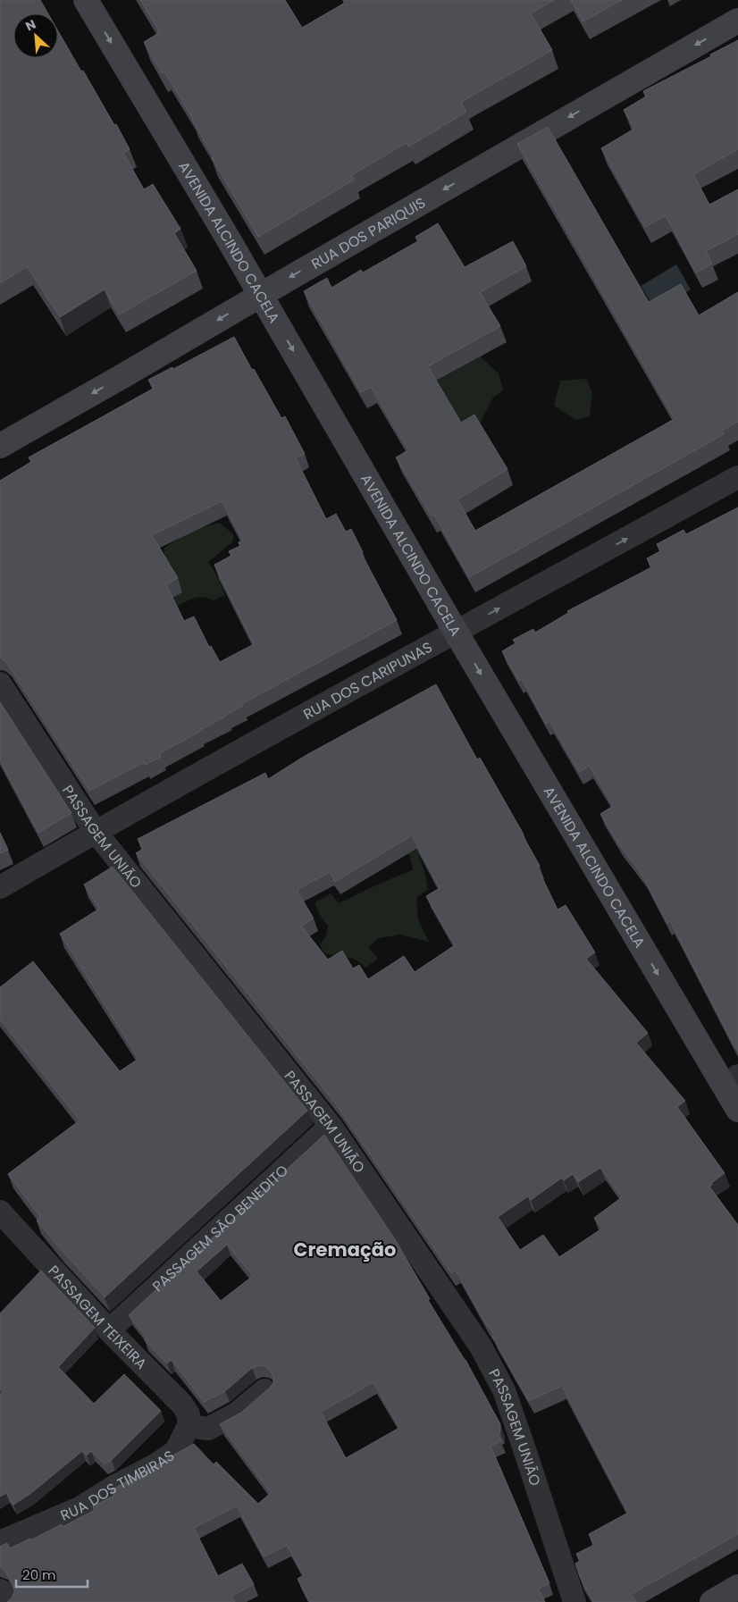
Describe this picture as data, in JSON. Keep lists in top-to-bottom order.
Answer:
{
  "streets": {
    "main road": ["RUA DOS PARIQUIS", "AVENIDA ALCINDO CACELA"],
    "street": [
      "RUA DOS CARIPUNAS",
      "PASSAGEM UNIÃO",
      "PASSAGEM SÃO BENEDITO",
      "PASSAGEM TEIXEIRA",
      "RUA DOS TIMBIRAS"
    ]
  },
  "crossings": [
    ["RUA DOS PARIQUIS", "AVENIDA ALCINDO CACELA"],
    ["AVENIDA ALCINDO CACELA", "RUA DOS CARIPUNAS"],
    ["RUA DOS CARIPUNAS", "PASSAGEM UNIÃO"],
    ["PASSAGEM UNIÃO", "PASSAGEM SÃO BENEDITO"],
    ["PASSAGEM SÃO BENEDITO", "PASSAGEM TEIXEIRA"],
    ["PASSAGEM TEIXEIRA", "RUA DOS TIMBIRAS"]
  ],
  "one_way": ["RUA DOS PARIQUIS", "AVENIDA ALCINDO CACELA", "RUA DOS CARIPUNAS"],
  "districts": ["Cremação"],
  "scale_bar": "20 m",
  "north": "top left"
}
